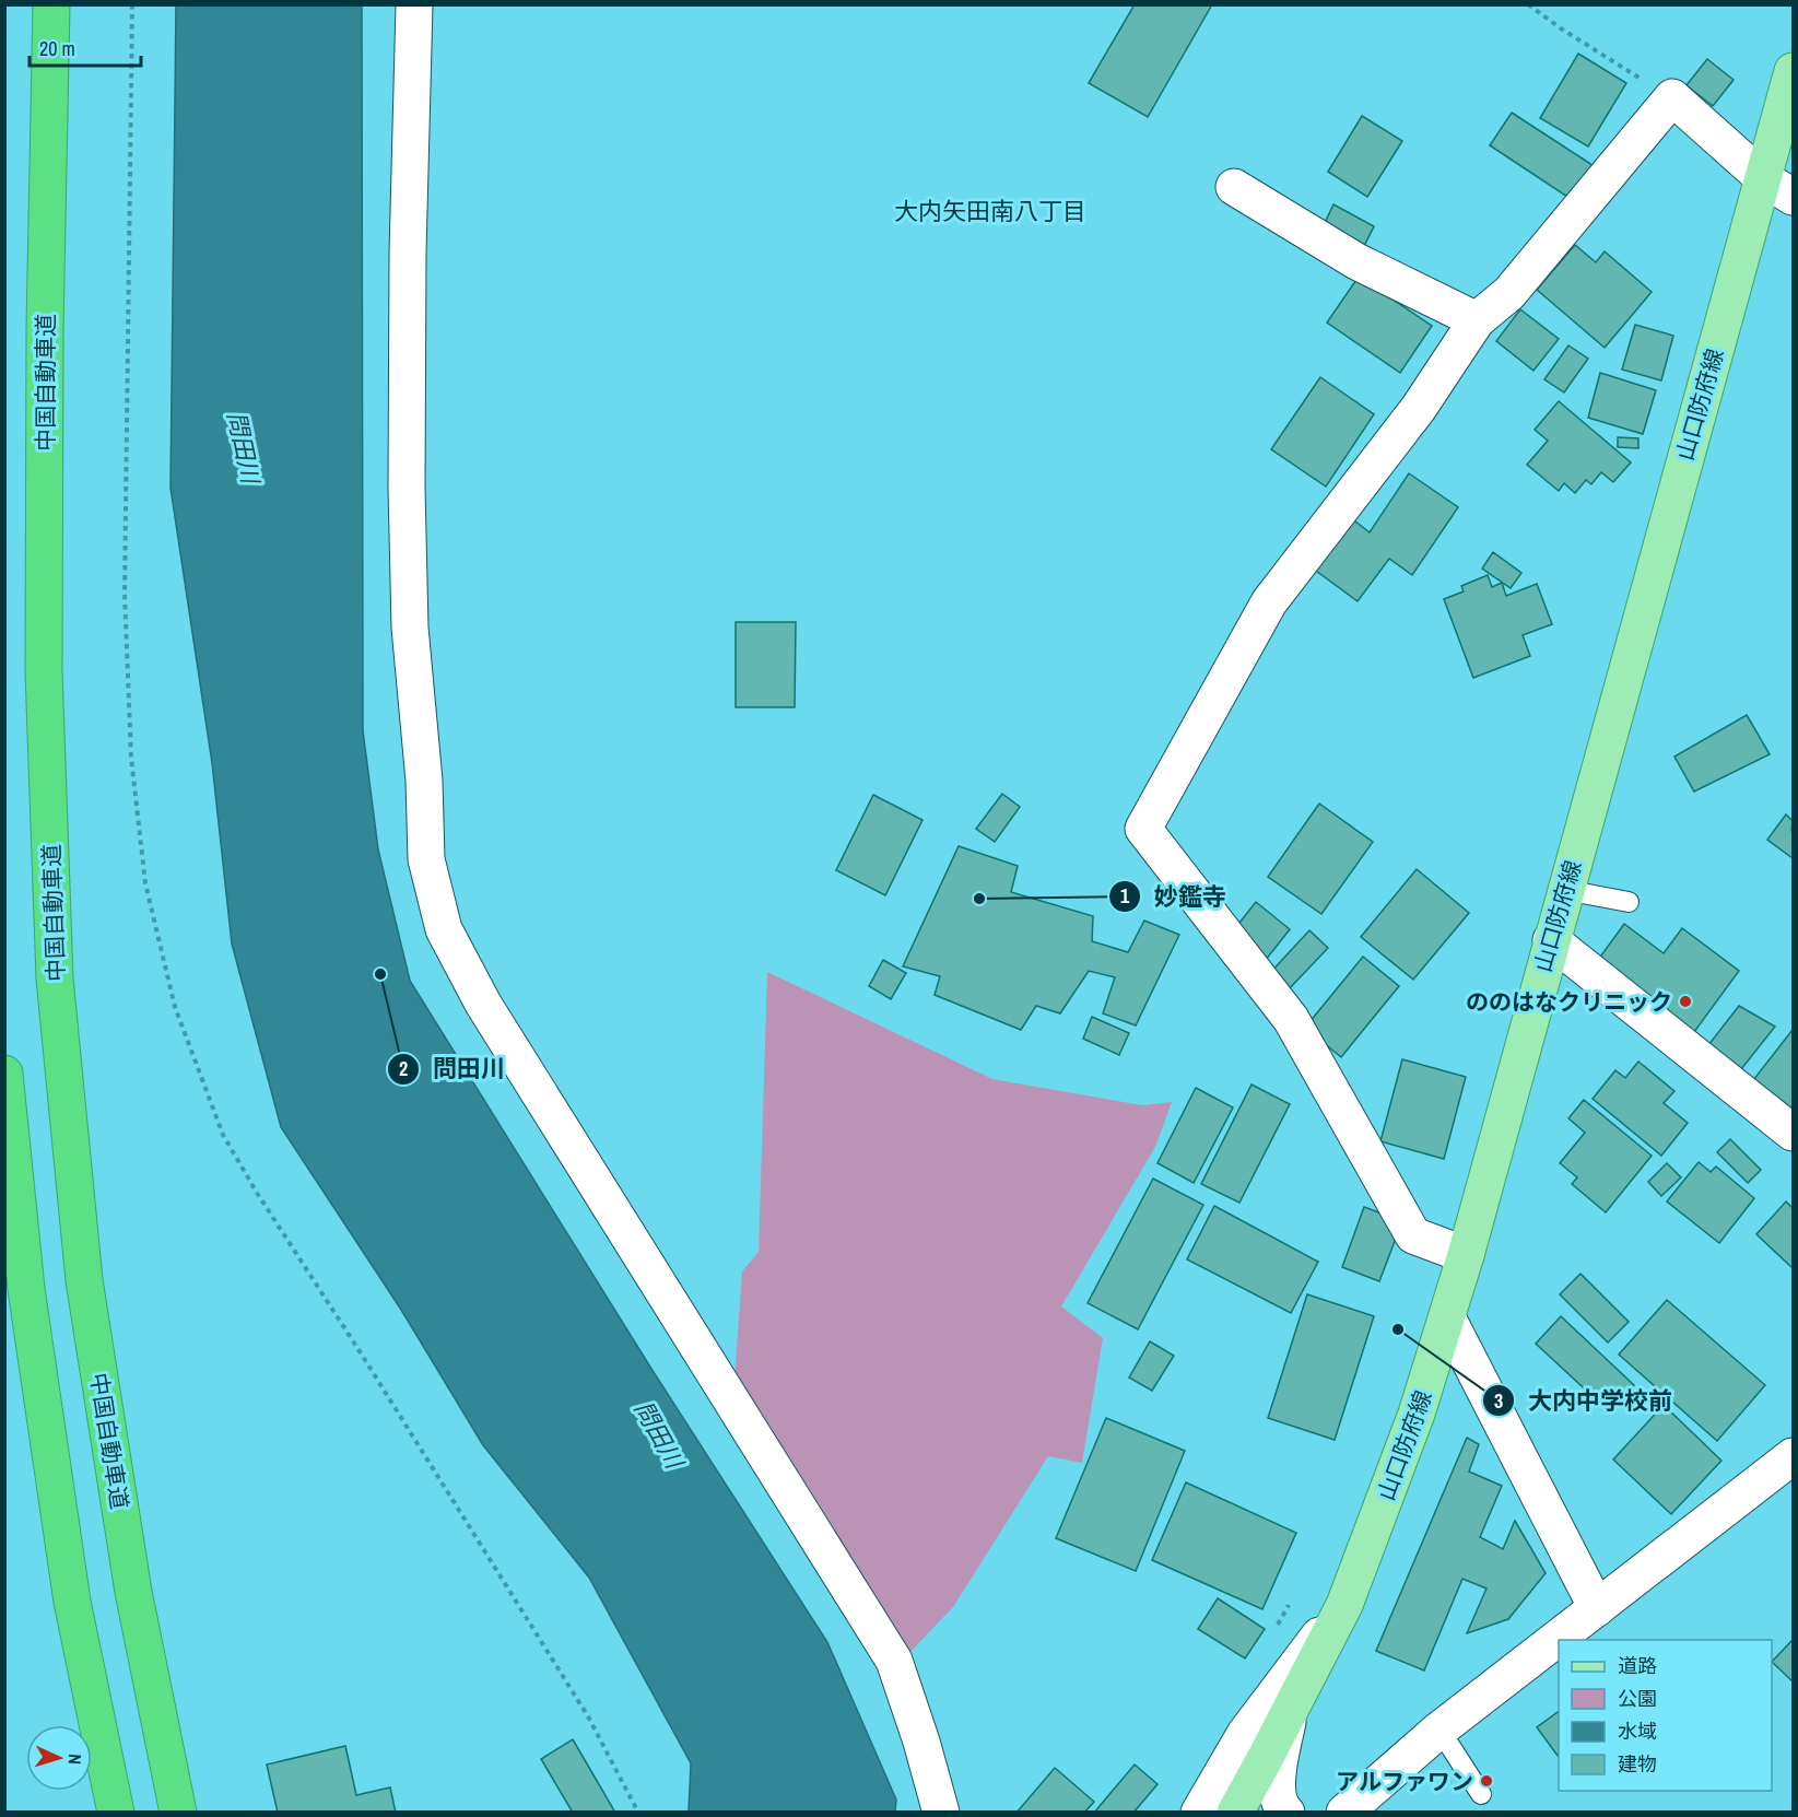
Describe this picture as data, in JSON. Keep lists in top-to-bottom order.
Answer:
{
  "streets": {
    "highway": ["中国自動車道"],
    "main road": ["山口防府線"]
  },
  "districts": ["大内矢田南八丁目"],
  "water": ["問田川"],
  "places": [
    "妙鑑寺",
    "問田川",
    "ののはなクリニック",
    "大内中学校前",
    "アルファワン"
  ],
  "legend": [
    "道路",
    "公園",
    "水域",
    "建物"
  ],
  "scale_bar": "20 m",
  "north": "right"
}
